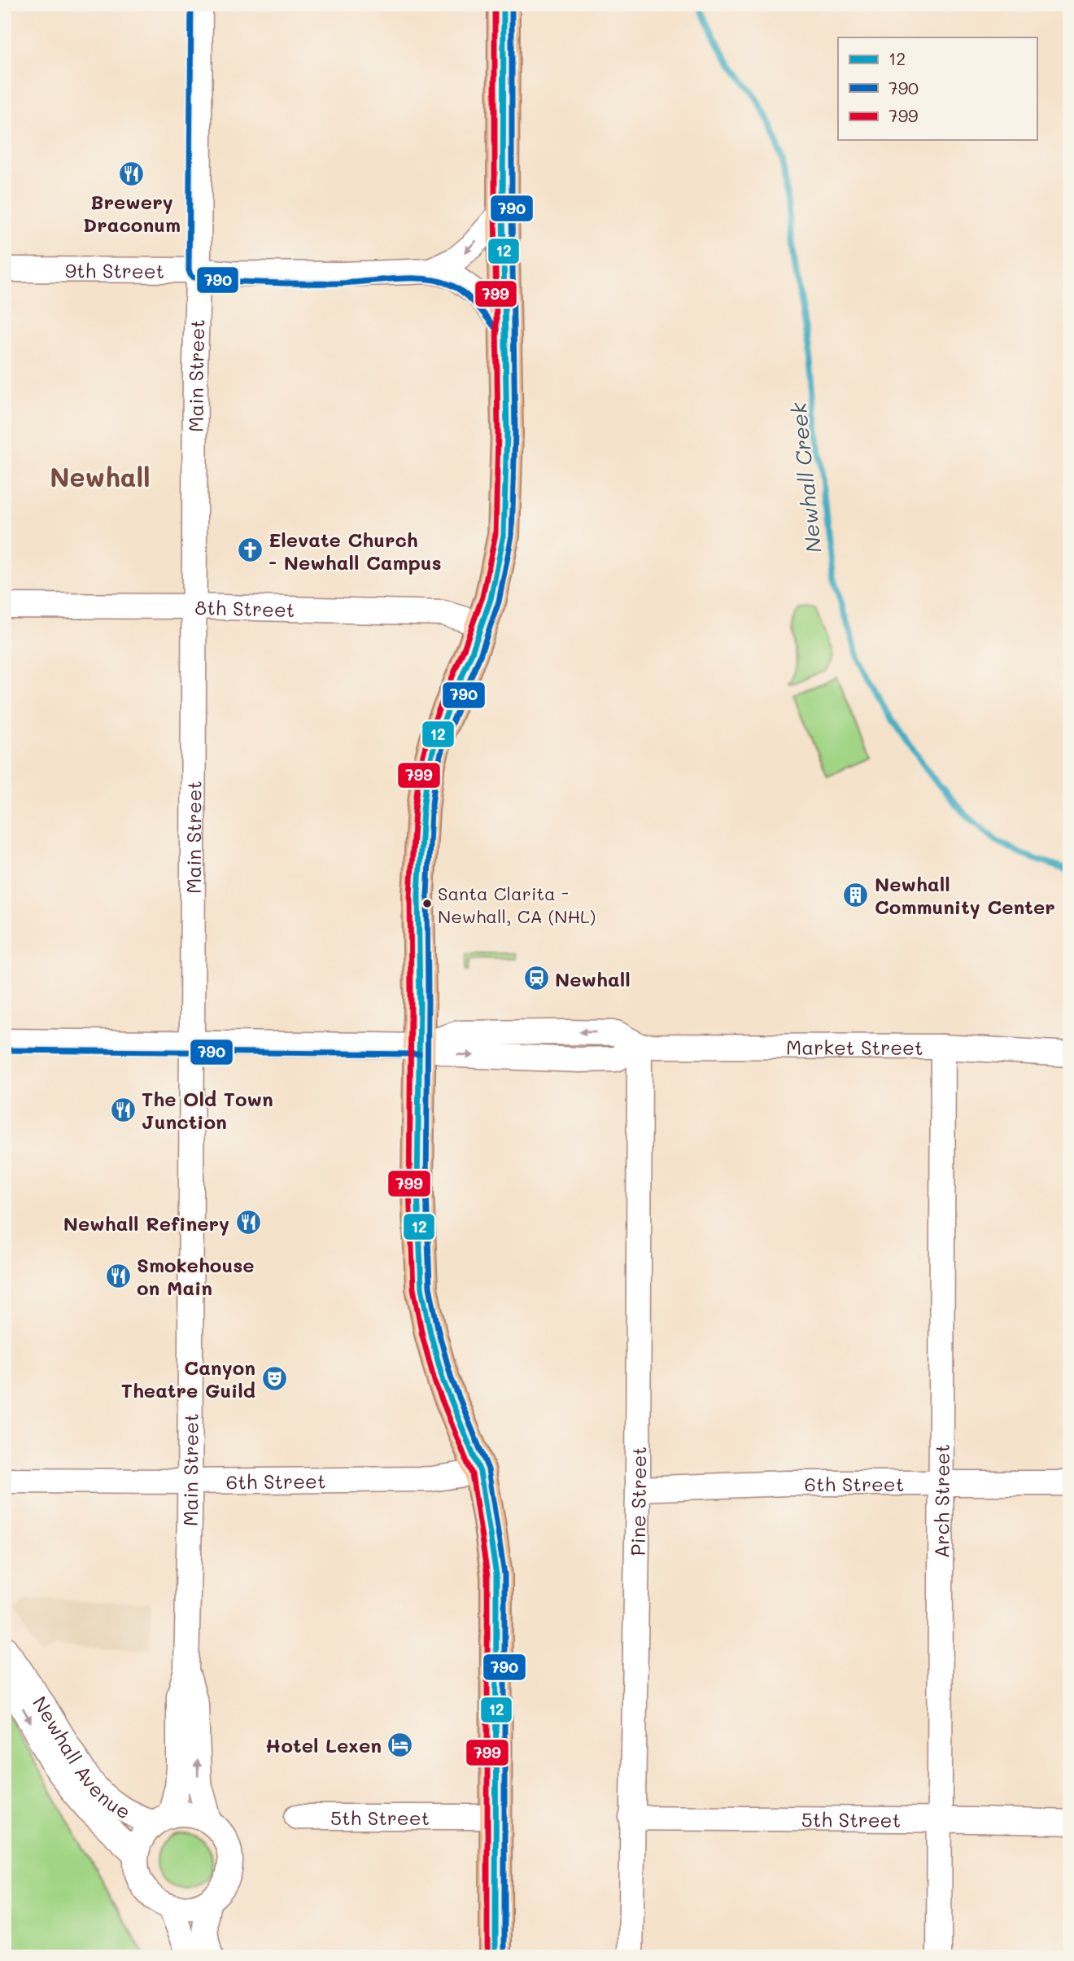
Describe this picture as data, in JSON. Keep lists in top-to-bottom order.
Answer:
{
  "streets": {
    "street": [
      "9th Street",
      "Main Street",
      "8th Street",
      "Market Street",
      "6th Street",
      "Pine Street",
      "Arch Street",
      "Newhall Avenue",
      "5th Street"
    ]
  },
  "crossings": [
    ["9th Street", "Main Street"],
    ["Main Street", "8th Street"],
    ["Main Street", "Market Street"],
    ["Main Street", "6th Street"],
    ["Main Street", "Newhall Avenue"],
    ["Market Street", "Pine Street"],
    ["Market Street", "Arch Street"],
    ["6th Street", "Pine Street"],
    ["6th Street", "Arch Street"],
    ["Pine Street", "5th Street"],
    ["Arch Street", "5th Street"]
  ],
  "districts": ["Newhall"],
  "water": ["Newhall Creek"],
  "places": {
    "restaurant": [
      "Brewery Draconum",
      "The Old Town Junction",
      "Newhall Refinery",
      "Smokehouse on Main"
    ],
    "church": ["Elevate Church - Newhall Campus"],
    "building": ["Newhall Community Center"],
    "other": ["Santa Clarita - Newhall, CA (NHL)"],
    "station": ["Newhall"],
    "theatre": ["Canyon Theatre Guild"],
    "hotel": ["Hotel Lexen"]
  },
  "lines": ["transit line 12", "transit line 790", "transit line 799"],
  "legend": ["12", "790", "799"]
}
